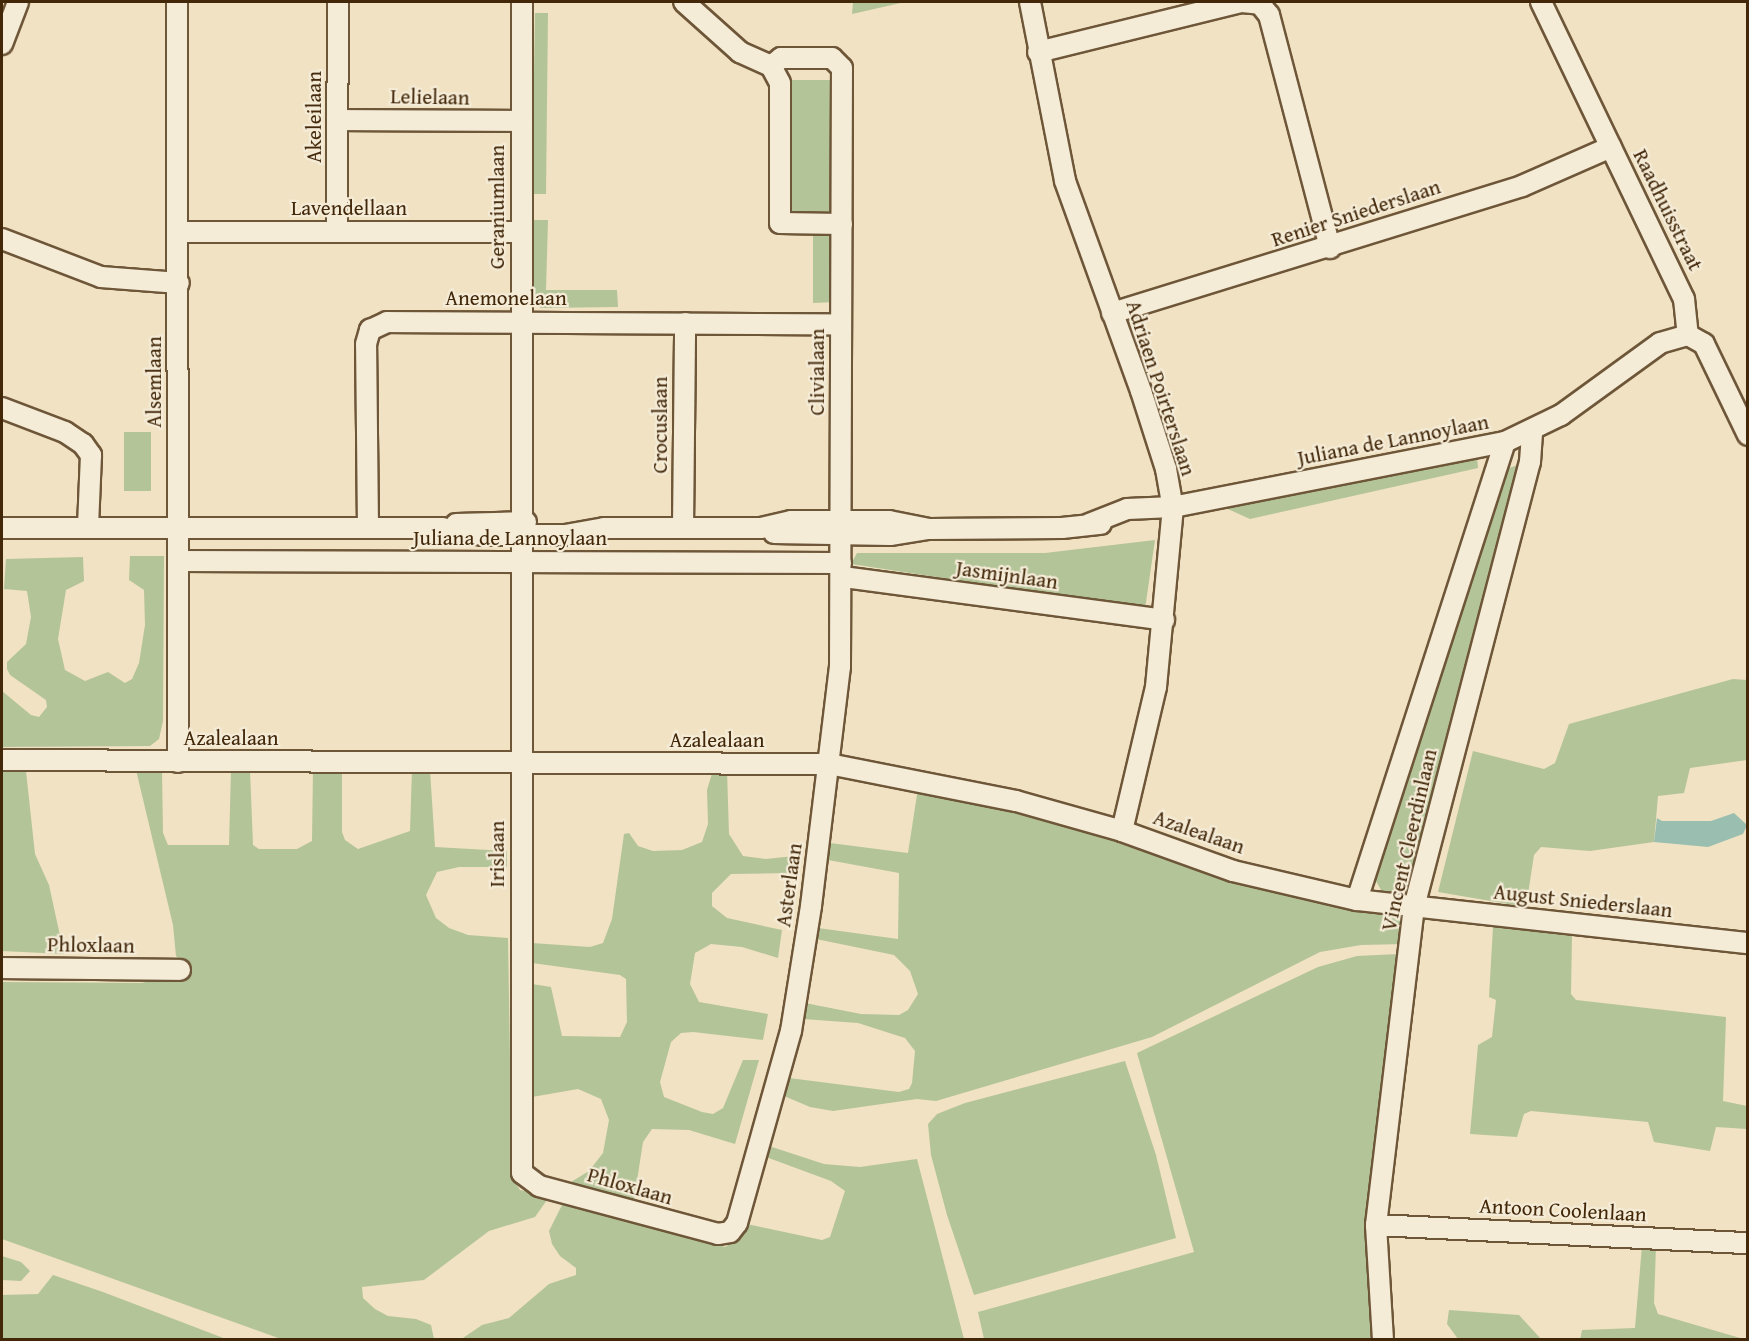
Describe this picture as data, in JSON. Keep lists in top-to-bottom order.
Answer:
{
  "streets": {
    "street": [
      "Lelielaan",
      "Akeleilaan",
      "Geraniumlaan",
      "Lavendellaan",
      "Raadhuisstraat",
      "Renier Sniederslaan",
      "Anemonelaan",
      "Clivialaan",
      "Alsemlaan",
      "Adriaen Poirterslaan",
      "Crocuslaan",
      "Juliana de Lannoylaan",
      "Jasmijnlaan",
      "Azalealaan",
      "Vincent Cleerdinlaan",
      "Irislaan",
      "Asterlaan",
      "August Sniederslaan",
      "Phloxlaan",
      "Antoon Coolenlaan"
    ]
  },
  "crossings": [
    ["Lelielaan", "Akeleilaan"],
    ["Lelielaan", "Geraniumlaan"],
    ["Akeleilaan", "Lavendellaan"],
    ["Geraniumlaan", "Lavendellaan"],
    ["Geraniumlaan", "Anemonelaan"],
    ["Geraniumlaan", "Juliana de Lannoylaan"],
    ["Geraniumlaan", "Irislaan"],
    ["Lavendellaan", "Alsemlaan"],
    ["Raadhuisstraat", "Renier Sniederslaan"],
    ["Raadhuisstraat", "Juliana de Lannoylaan"],
    ["Renier Sniederslaan", "Adriaen Poirterslaan"],
    ["Anemonelaan", "Clivialaan"],
    ["Anemonelaan", "Crocuslaan"],
    ["Anemonelaan", "Juliana de Lannoylaan"],
    ["Clivialaan", "Juliana de Lannoylaan"],
    ["Clivialaan", "Asterlaan"],
    ["Alsemlaan", "Juliana de Lannoylaan"],
    ["Alsemlaan", "Azalealaan"],
    ["Adriaen Poirterslaan", "Juliana de Lannoylaan"],
    ["Adriaen Poirterslaan", "Jasmijnlaan"],
    ["Adriaen Poirterslaan", "Azalealaan"],
    ["Crocuslaan", "Juliana de Lannoylaan"],
    ["Juliana de Lannoylaan", "Jasmijnlaan"],
    ["Juliana de Lannoylaan", "Vincent Cleerdinlaan"],
    ["Juliana de Lannoylaan", "Irislaan"],
    ["Juliana de Lannoylaan", "Asterlaan"],
    ["Jasmijnlaan", "Asterlaan"],
    ["Azalealaan", "Vincent Cleerdinlaan"],
    ["Azalealaan", "Irislaan"],
    ["Azalealaan", "Asterlaan"],
    ["Azalealaan", "August Sniederslaan"],
    ["Vincent Cleerdinlaan", "August Sniederslaan"],
    ["Vincent Cleerdinlaan", "Antoon Coolenlaan"],
    ["Irislaan", "Phloxlaan"],
    ["Asterlaan", "Phloxlaan"]
  ]
}
